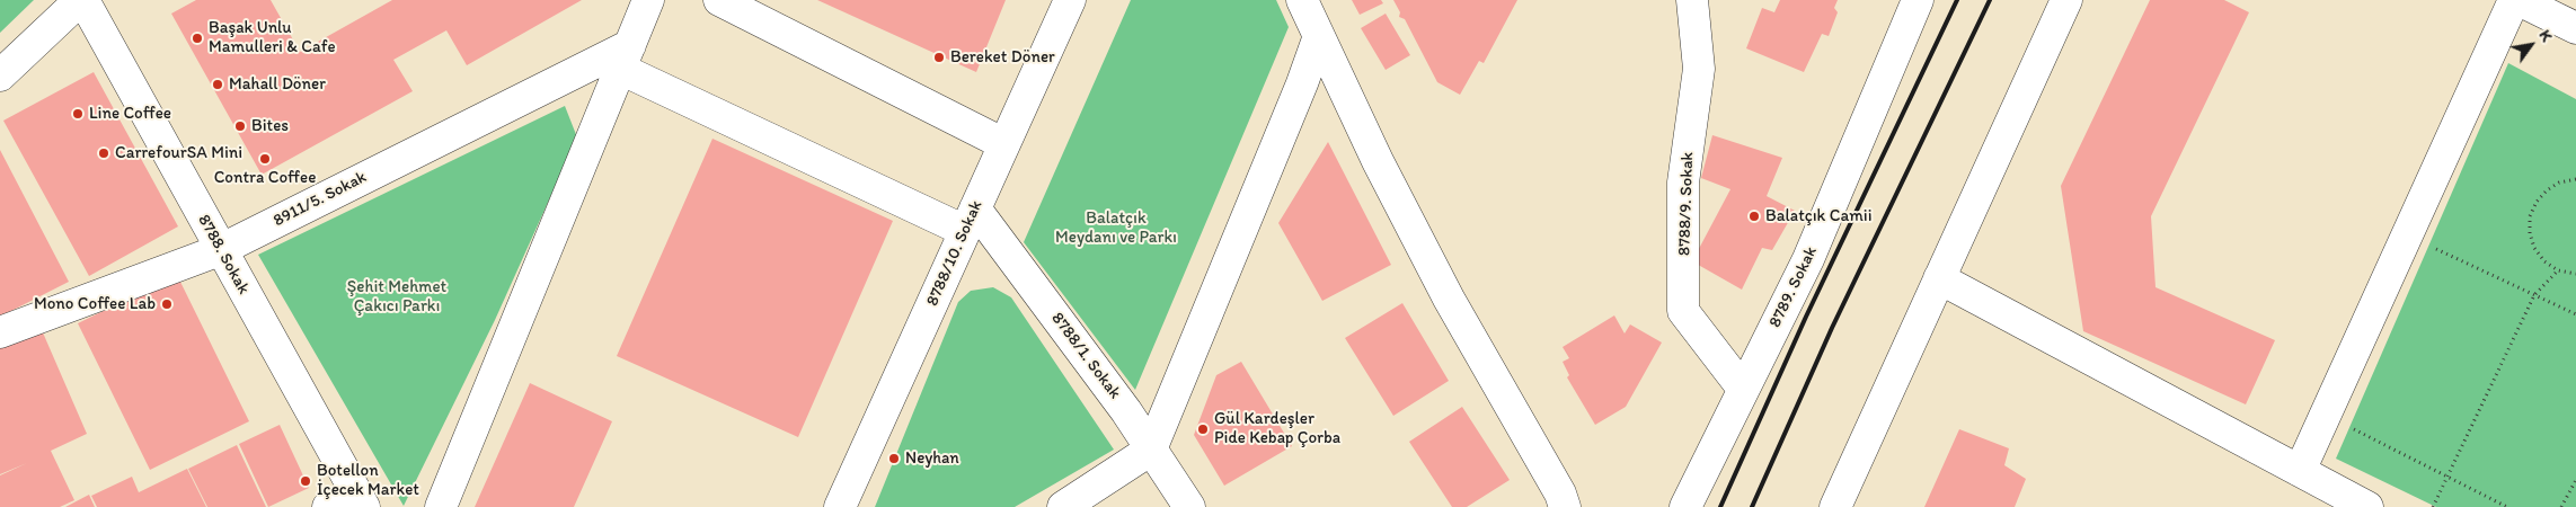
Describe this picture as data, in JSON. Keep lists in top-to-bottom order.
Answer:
{
  "streets": {
    "street": [
      "8911/5. Sokak",
      "8788/9. Sokak",
      "8788/10. Sokak",
      "8788. Sokak",
      "8789. Sokak",
      "8788/1. Sokak"
    ]
  },
  "crossings": [
    ["8911/5. Sokak", "8788. Sokak"],
    ["8788/9. Sokak", "8789. Sokak"],
    ["8788/10. Sokak", "8788/1. Sokak"]
  ],
  "parks": ["Balatçık Meydanı ve Parkı", "Şehit Mehmet Çakıcı Parkı"],
  "places": [
    "Başak Unlu Mamulleri & Cafe",
    "Bereket Döner",
    "Mahall Döner",
    "Line Coffee",
    "Bites",
    "CarrefourSA Mini",
    "Contra Coffee",
    "Balatçık Camii",
    "Mono Coffee Lab",
    "Gül Kardeşler Pide Kebap Çorba",
    "Neyhan",
    "Botellon İçecek Market"
  ],
  "north": "top right"
}
